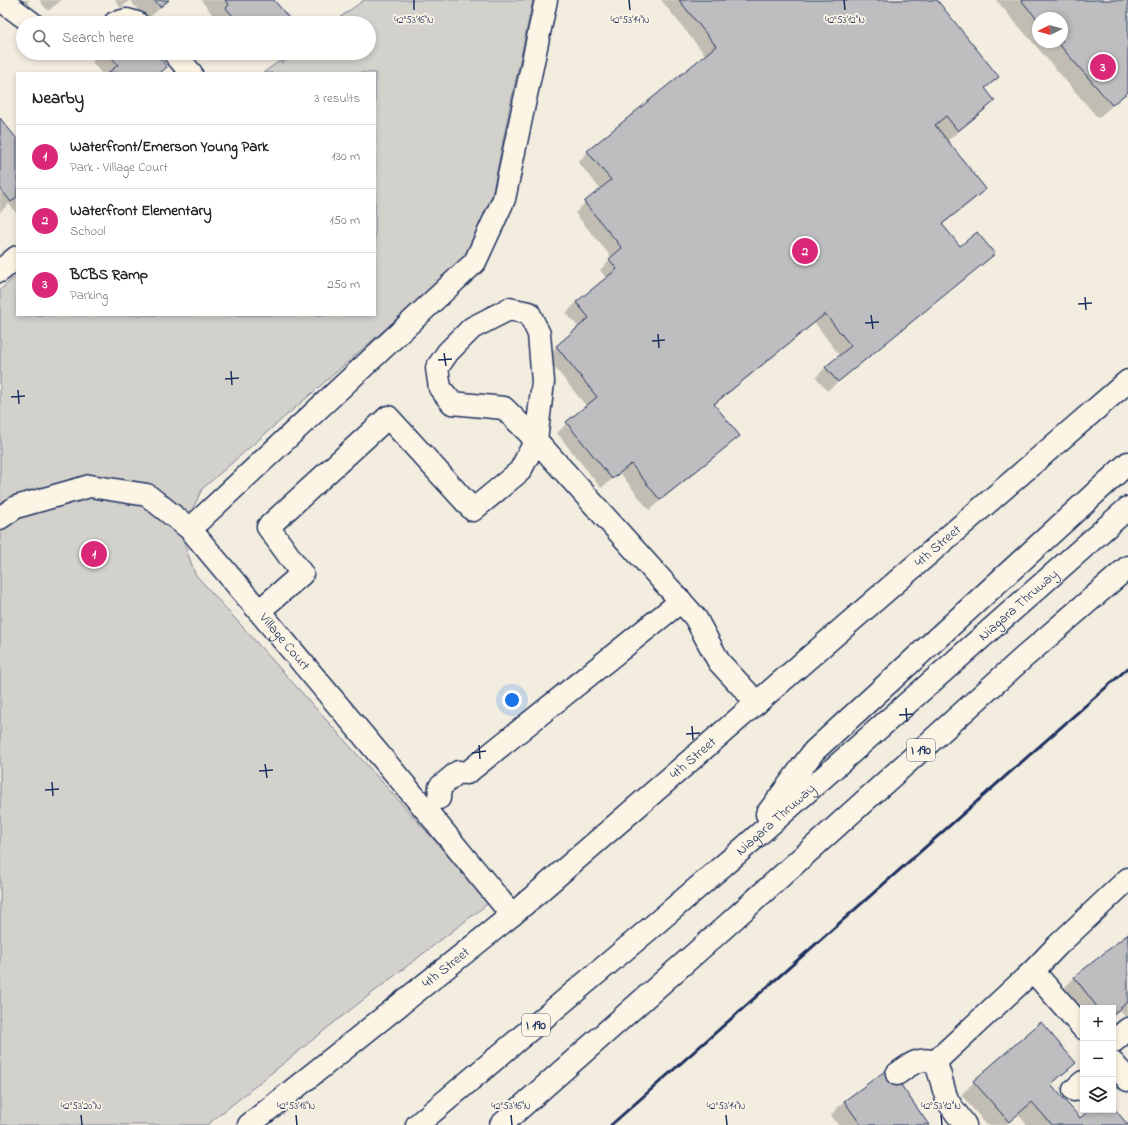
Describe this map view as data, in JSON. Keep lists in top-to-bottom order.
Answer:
{
  "streets": {
    "main road": [
      "4th Street",
      "Niagara Thruway",
      "Village Court",
      "I 190"
    ]
  },
  "crossings": [
    ["4th Street", "Village Court"]
  ],
  "north": "left",
  "page": {
    "search": "Search here",
    "pins": ["3", "2", "1"],
    "heading": ["Nearby", "3 results"],
    "list": [
      {
        "mark": "1",
        "name": "Waterfront/Emerson Young Park",
        "note": "Park · Village Court",
        "value": "130 m"
      },
      {
        "mark": "2",
        "name": "Waterfront Elementary",
        "note": "School",
        "value": "150 m"
      },
      {
        "mark": "3",
        "name": "BCBS Ramp",
        "note": "Parking",
        "value": "250 m"
      }
    ],
    "map_buttons": ["+", "−"]
  },
  "coordinates": [
    "42°53'16\"N",
    "42°53'14\"N",
    "42°53'12\"N",
    "42°53'20\"N",
    "42°53'18\"N"
  ]
}
